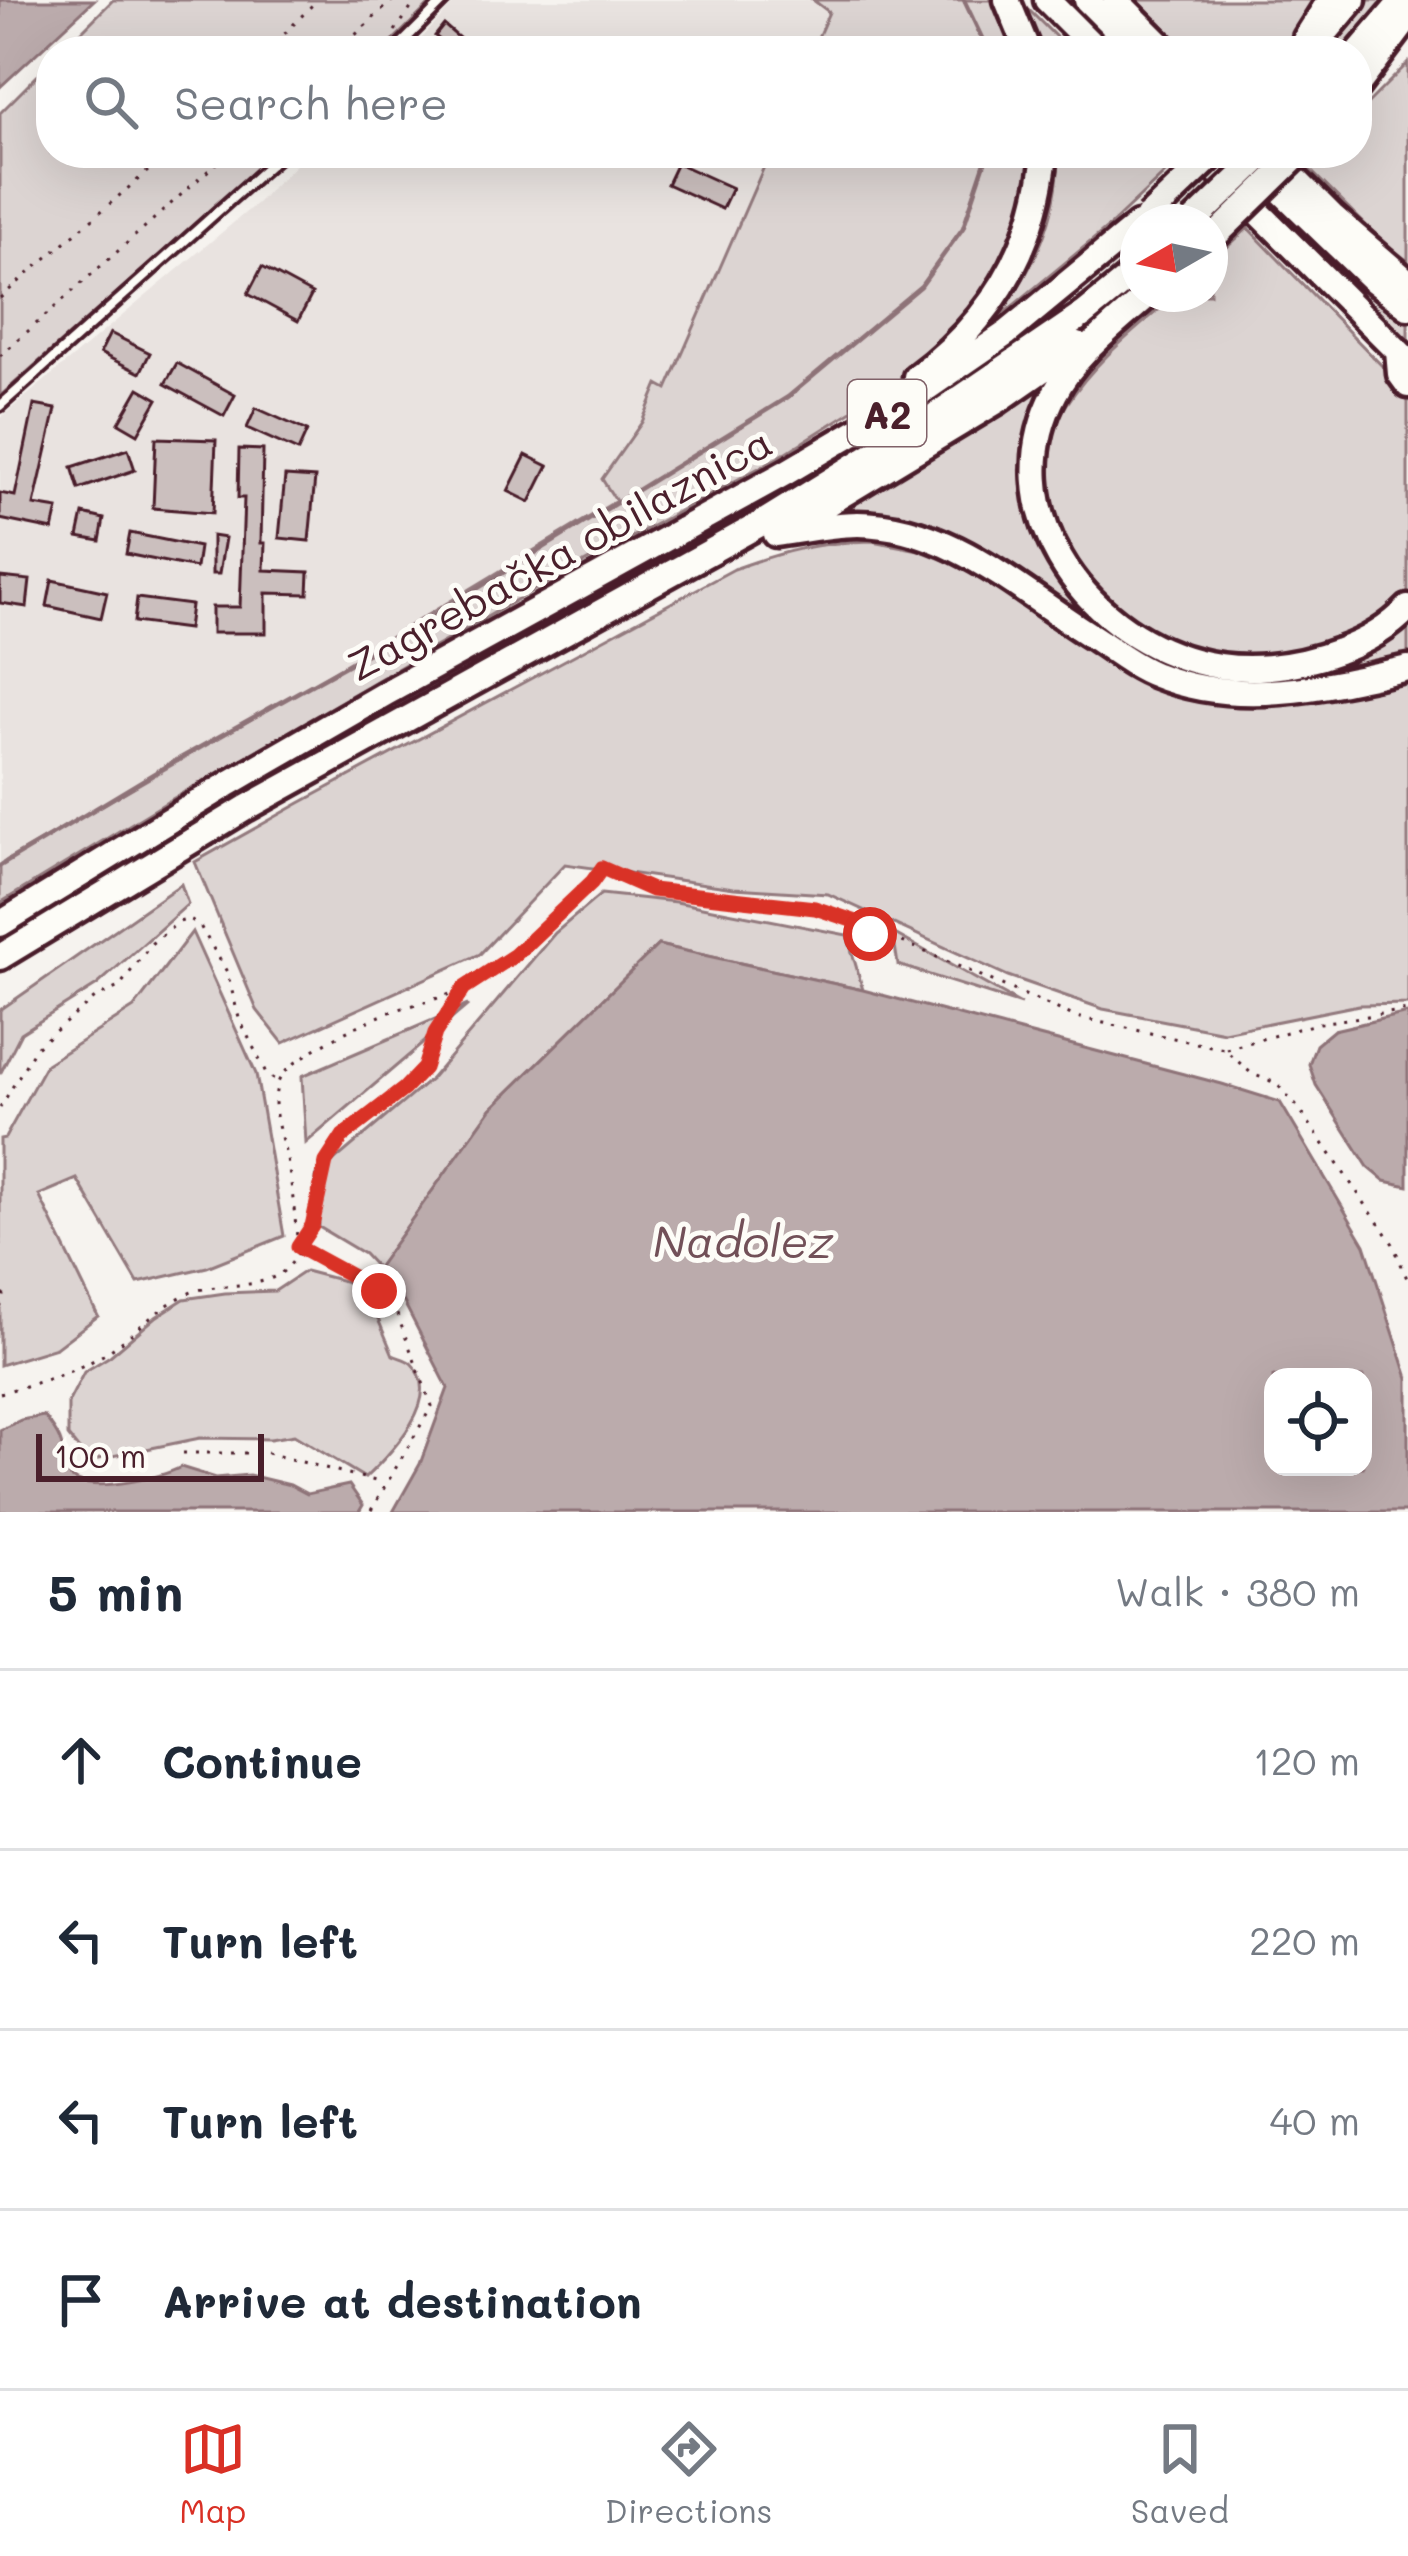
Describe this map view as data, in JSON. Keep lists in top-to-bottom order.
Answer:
{
  "streets": {
    "highway": ["A2", "Zagrebačka obilaznica"]
  },
  "water": ["Nadolez"],
  "scale_bar": "100 m",
  "north": "left",
  "page": {
    "search": "Search here",
    "scale": "100 m",
    "heading": ["5 min", "Walk · 380 m"],
    "list": [
      ["Continue", "120 m"],
      ["Turn left", "220 m"],
      ["Turn left", "40 m"],
      "Arrive at destination"
    ],
    "nav": ["Map", "Directions", "Saved"]
  }
}
